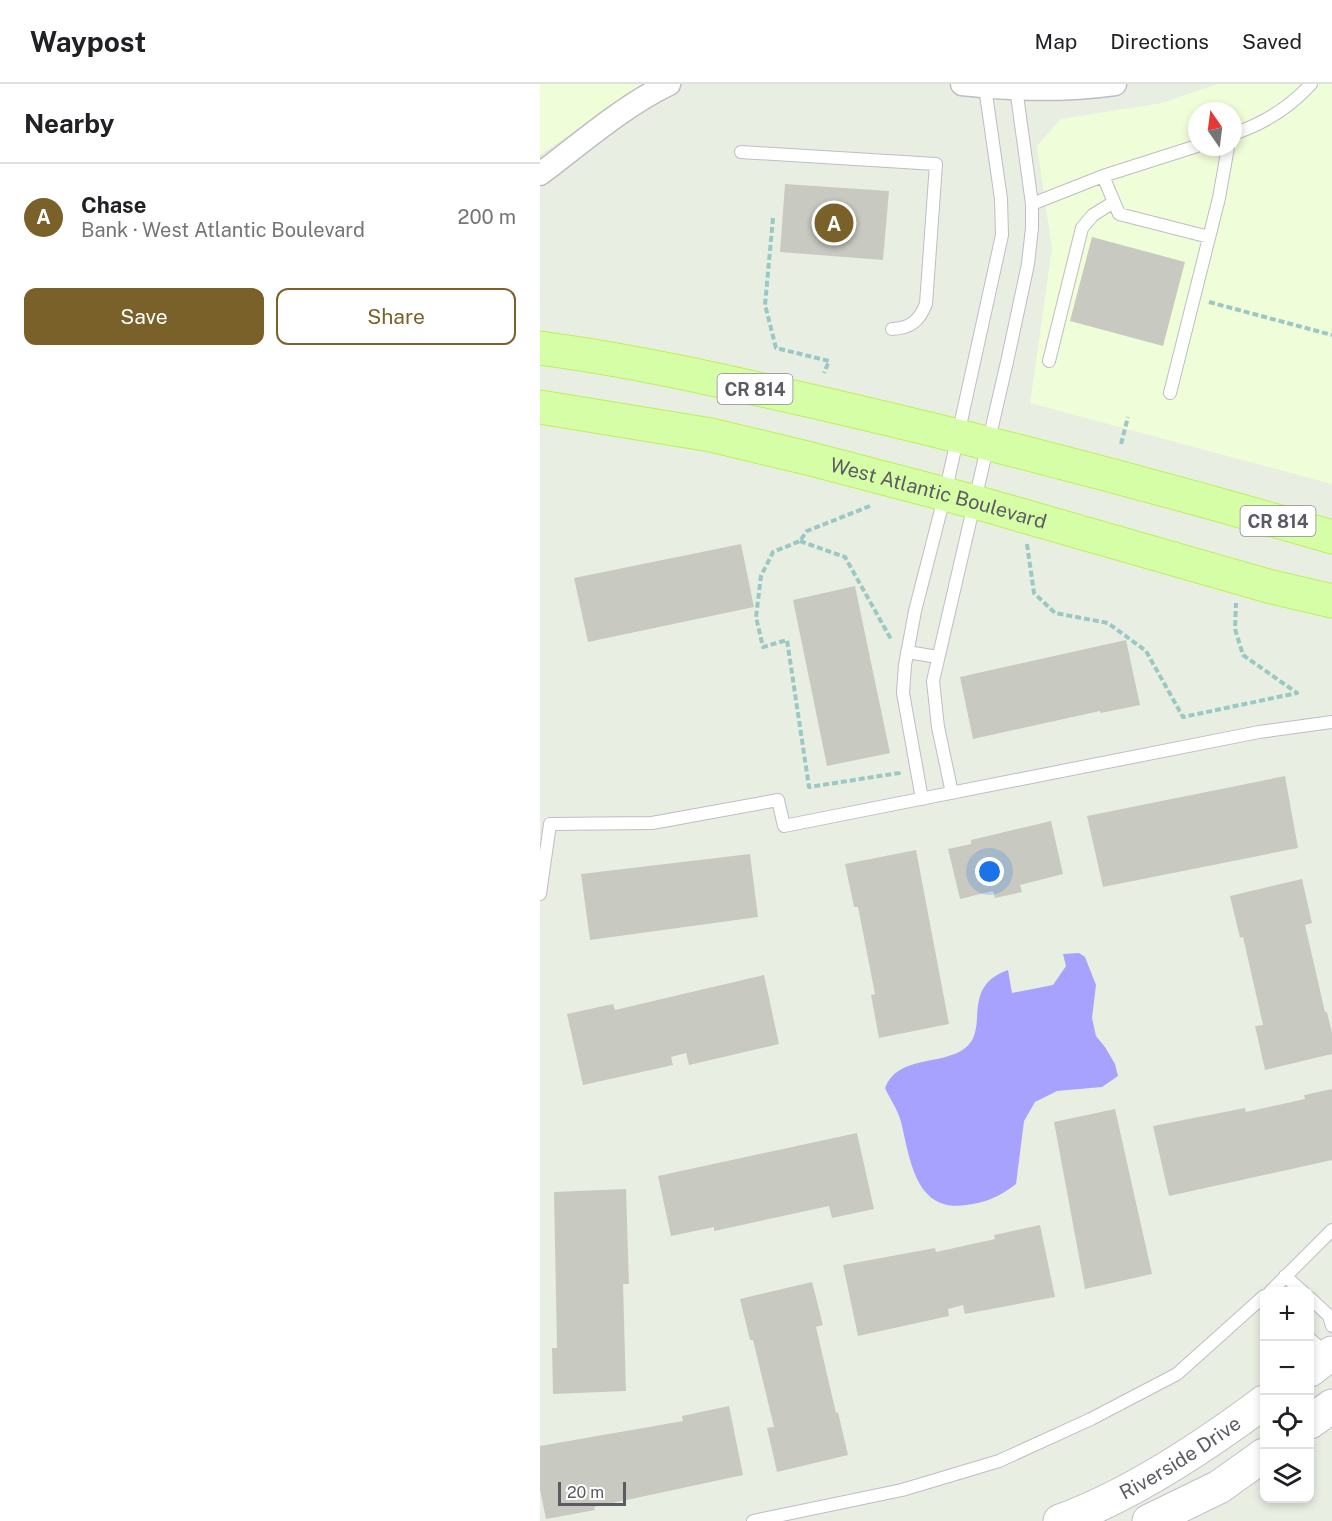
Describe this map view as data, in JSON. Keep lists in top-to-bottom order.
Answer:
{
  "streets": {
    "main road": ["CR 814", "West Atlantic Boulevard"],
    "street": ["Riverside Drive"]
  },
  "scale_bar": "20 m",
  "north": "top",
  "page": {
    "header": "Waypost",
    "nav": ["Map", "Directions", "Saved"],
    "heading": "Nearby",
    "list": [
      {
        "mark": "A",
        "name": "Chase",
        "note": "Bank · West Atlantic Boulevard",
        "value": "200 m"
      }
    ],
    "pins": "A",
    "buttons": ["Save", "Share"],
    "map_buttons": ["+", "−"],
    "scale": "20 m"
  }
}
